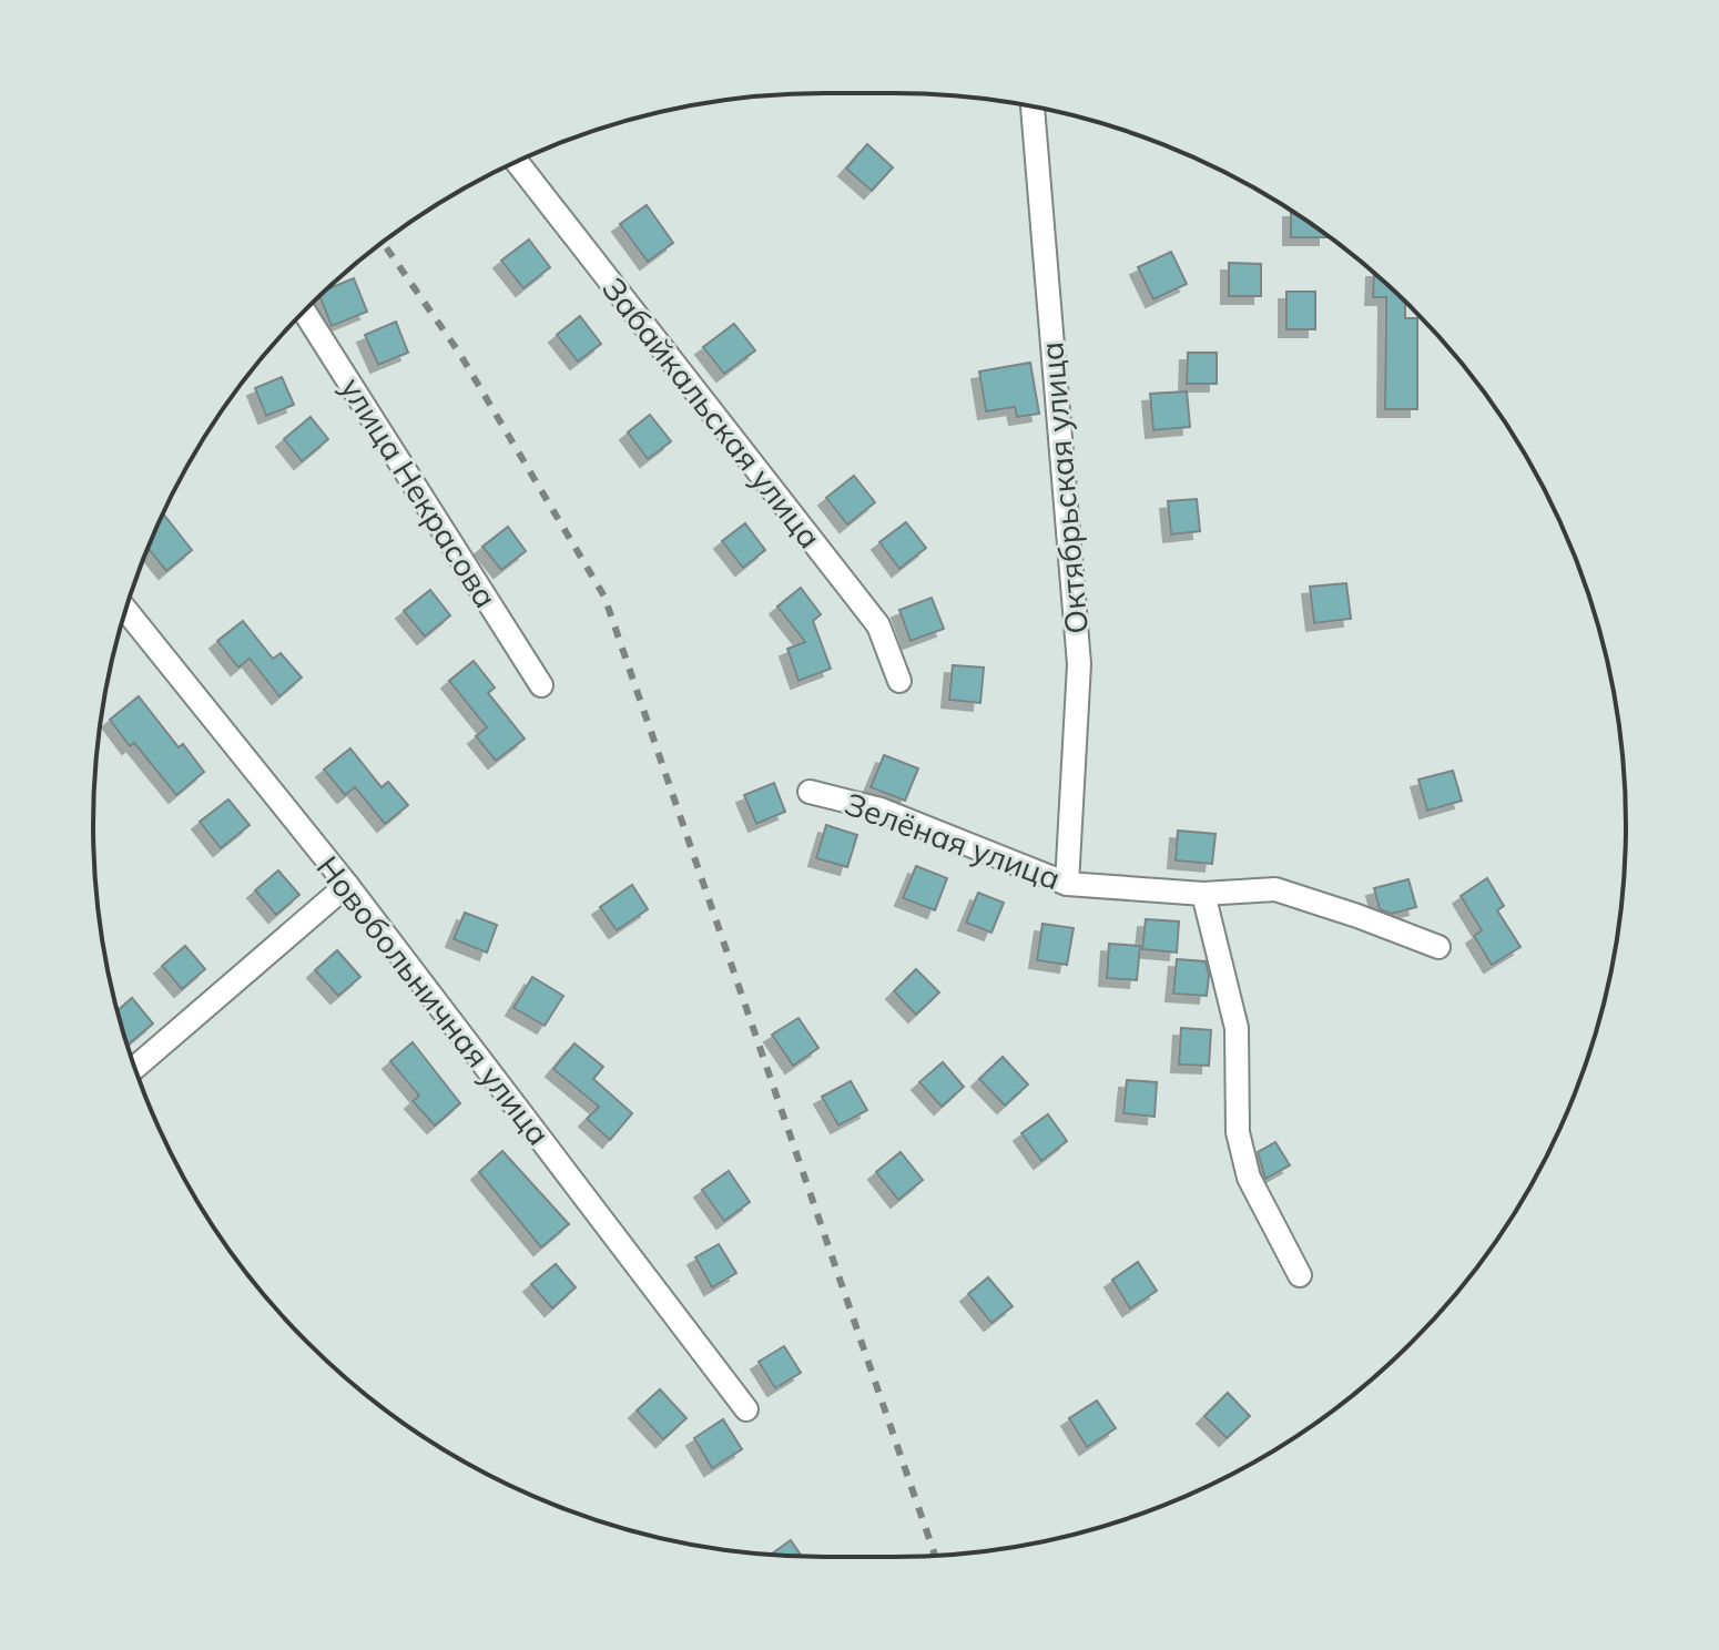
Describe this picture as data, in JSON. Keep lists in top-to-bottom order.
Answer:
{
  "streets": {
    "street": [
      "Забайкальская улица",
      "Октябрьская улица",
      "улица Некрасова",
      "Зелёная улица",
      "Новобольничная улица"
    ]
  },
  "crossings": [
    ["Октябрьская улица", "Зелёная улица"]
  ]
}
